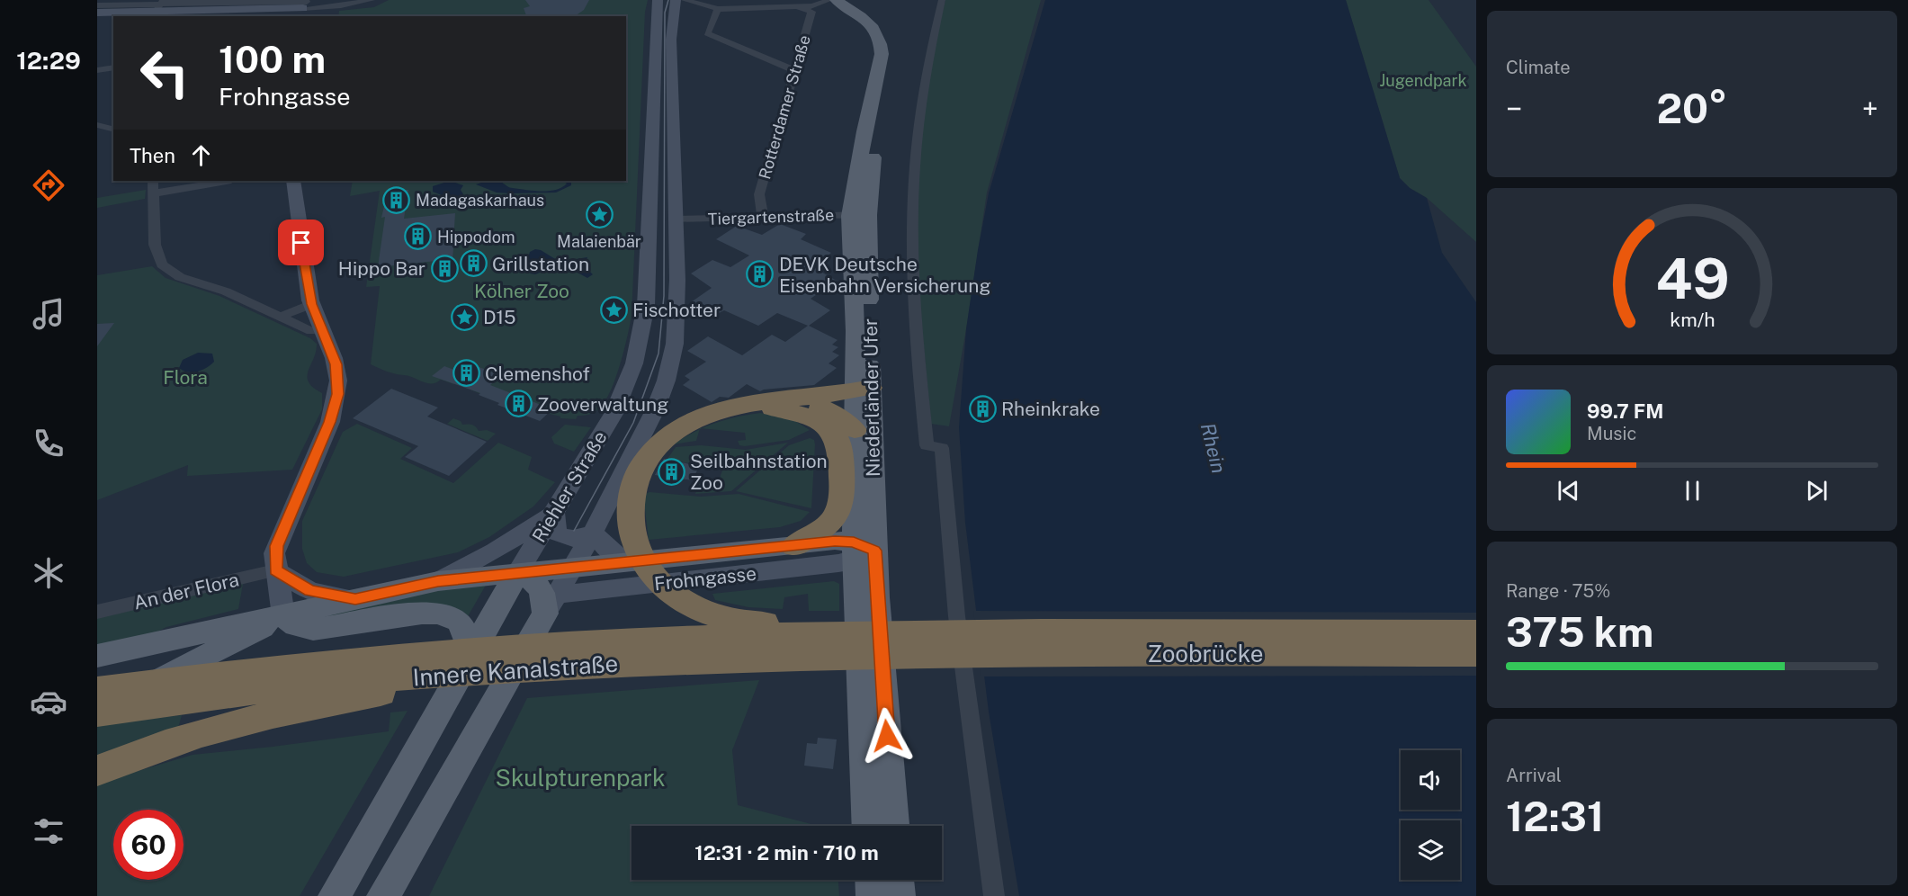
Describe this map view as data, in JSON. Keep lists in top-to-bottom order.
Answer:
{
  "streets": {
    "highway": ["Zoobrücke", "Innere Kanalstraße"],
    "main road": ["Niederländer Ufer", "Riehler Straße", "Frohngasse"],
    "street": ["Rotterdamer Straße", "Tiergartenstraße", "An der Flora"]
  },
  "crossings": [
    ["Rotterdamer Straße", "Tiergartenstraße"],
    ["Tiergartenstraße", "Niederländer Ufer"],
    ["Tiergartenstraße", "Riehler Straße"],
    ["Niederländer Ufer", "Frohngasse"],
    ["Riehler Straße", "Frohngasse"],
    ["Zoobrücke", "Innere Kanalstraße"]
  ],
  "water": ["Rhein"],
  "parks": [
    "Jugendpark",
    "Kölner Zoo",
    "Flora",
    "Skulpturenpark"
  ],
  "places": {
    "building": [
      "Madagaskarhaus",
      "Hippodom",
      "Grillstation",
      "Hippo Bar",
      "DEVK Deutsche Eisenbahn Versicherung",
      "Clemenshof",
      "Zooverwaltung",
      "Rheinkrake",
      "Seilbahnstation Zoo"
    ],
    "place": ["Malaienbär", "Fischotter", "D15"]
  },
  "page": {
    "tabs": "12:29",
    "tile": [
      "Climate",
      ["Range · 75%", "375 km"],
      ["Arrival", "12:31"]
    ],
    "turn": ["100 m", "Frohngasse"],
    "heat": ["−", "20°", "+"],
    "then": "Then",
    "song": ["99.7 FM", "Music"],
    "limit": "60",
    "trip": "12:31 · 2 min · 710 m",
    "gauge": ["49", "km/h"]
  }
}
